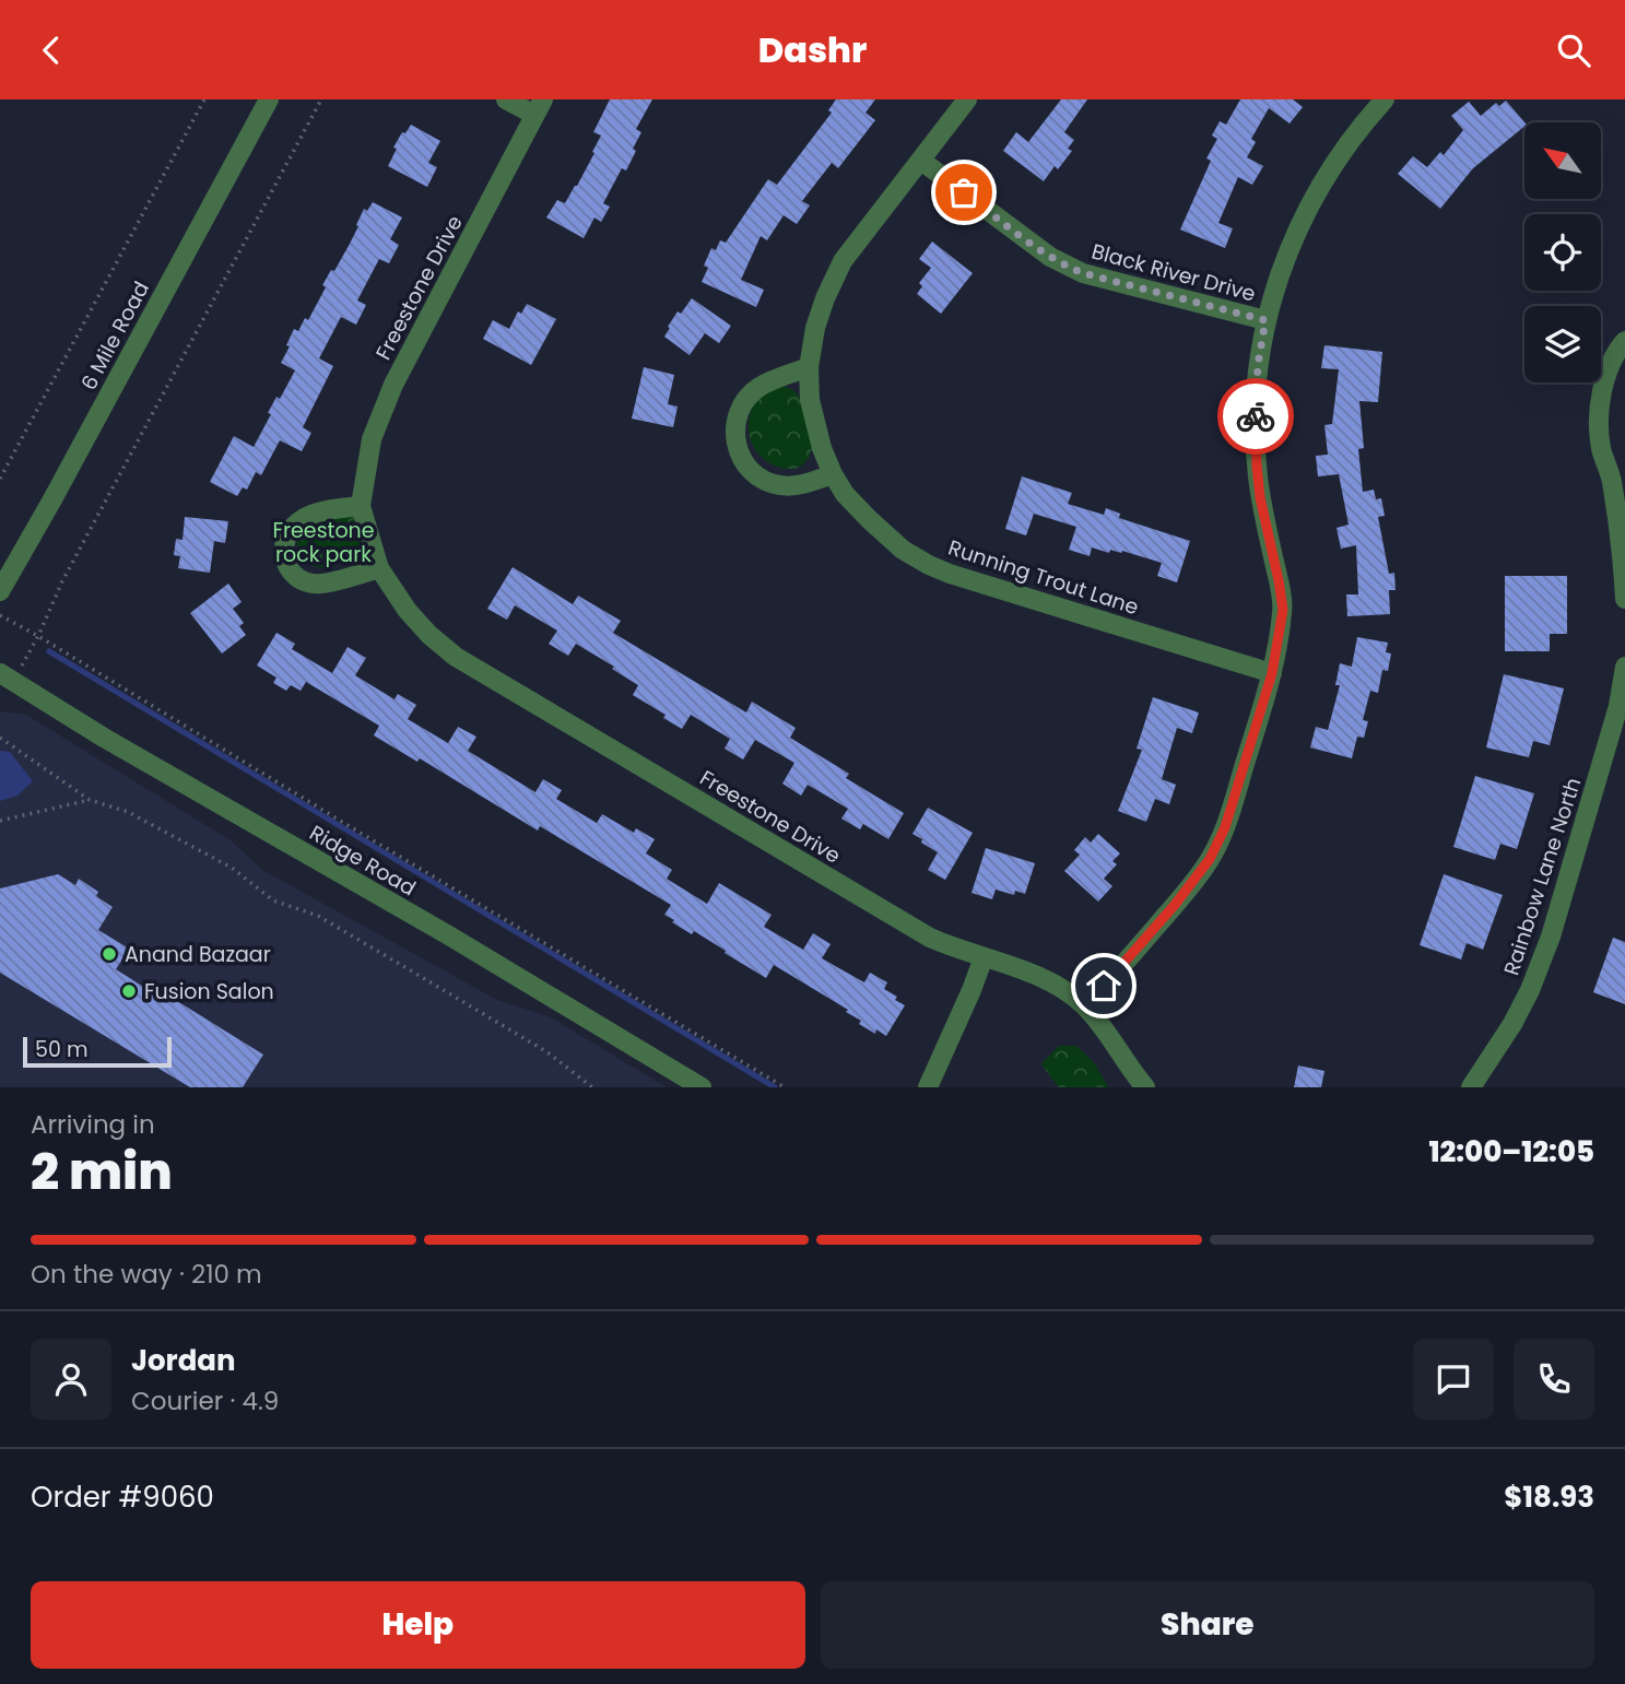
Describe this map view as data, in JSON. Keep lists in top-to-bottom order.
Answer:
{
  "streets": {
    "street": [
      "Black River Drive",
      "Freestone Drive",
      "6 Mile Road",
      "Running Trout Lane",
      "Ridge Road",
      "Rainbow Lane North"
    ]
  },
  "crossings": [
    ["Black River Drive", "Running Trout Lane"]
  ],
  "parks": ["Freestone rock park"],
  "places": ["Anand Bazaar", "Fusion Salon"],
  "scale_bar": "50 m",
  "north": "top left",
  "page": {
    "header": "Dashr",
    "scale": "50 m",
    "heading": ["2 min", "Arriving in", "12:00–12:05"],
    "panel": [
      "Jordan",
      "Courier · 4.9",
      "Order #9060",
      "$18.93"
    ],
    "bar": "On the way · 210 m",
    "buttons": ["Help", "Share"]
  }
}
